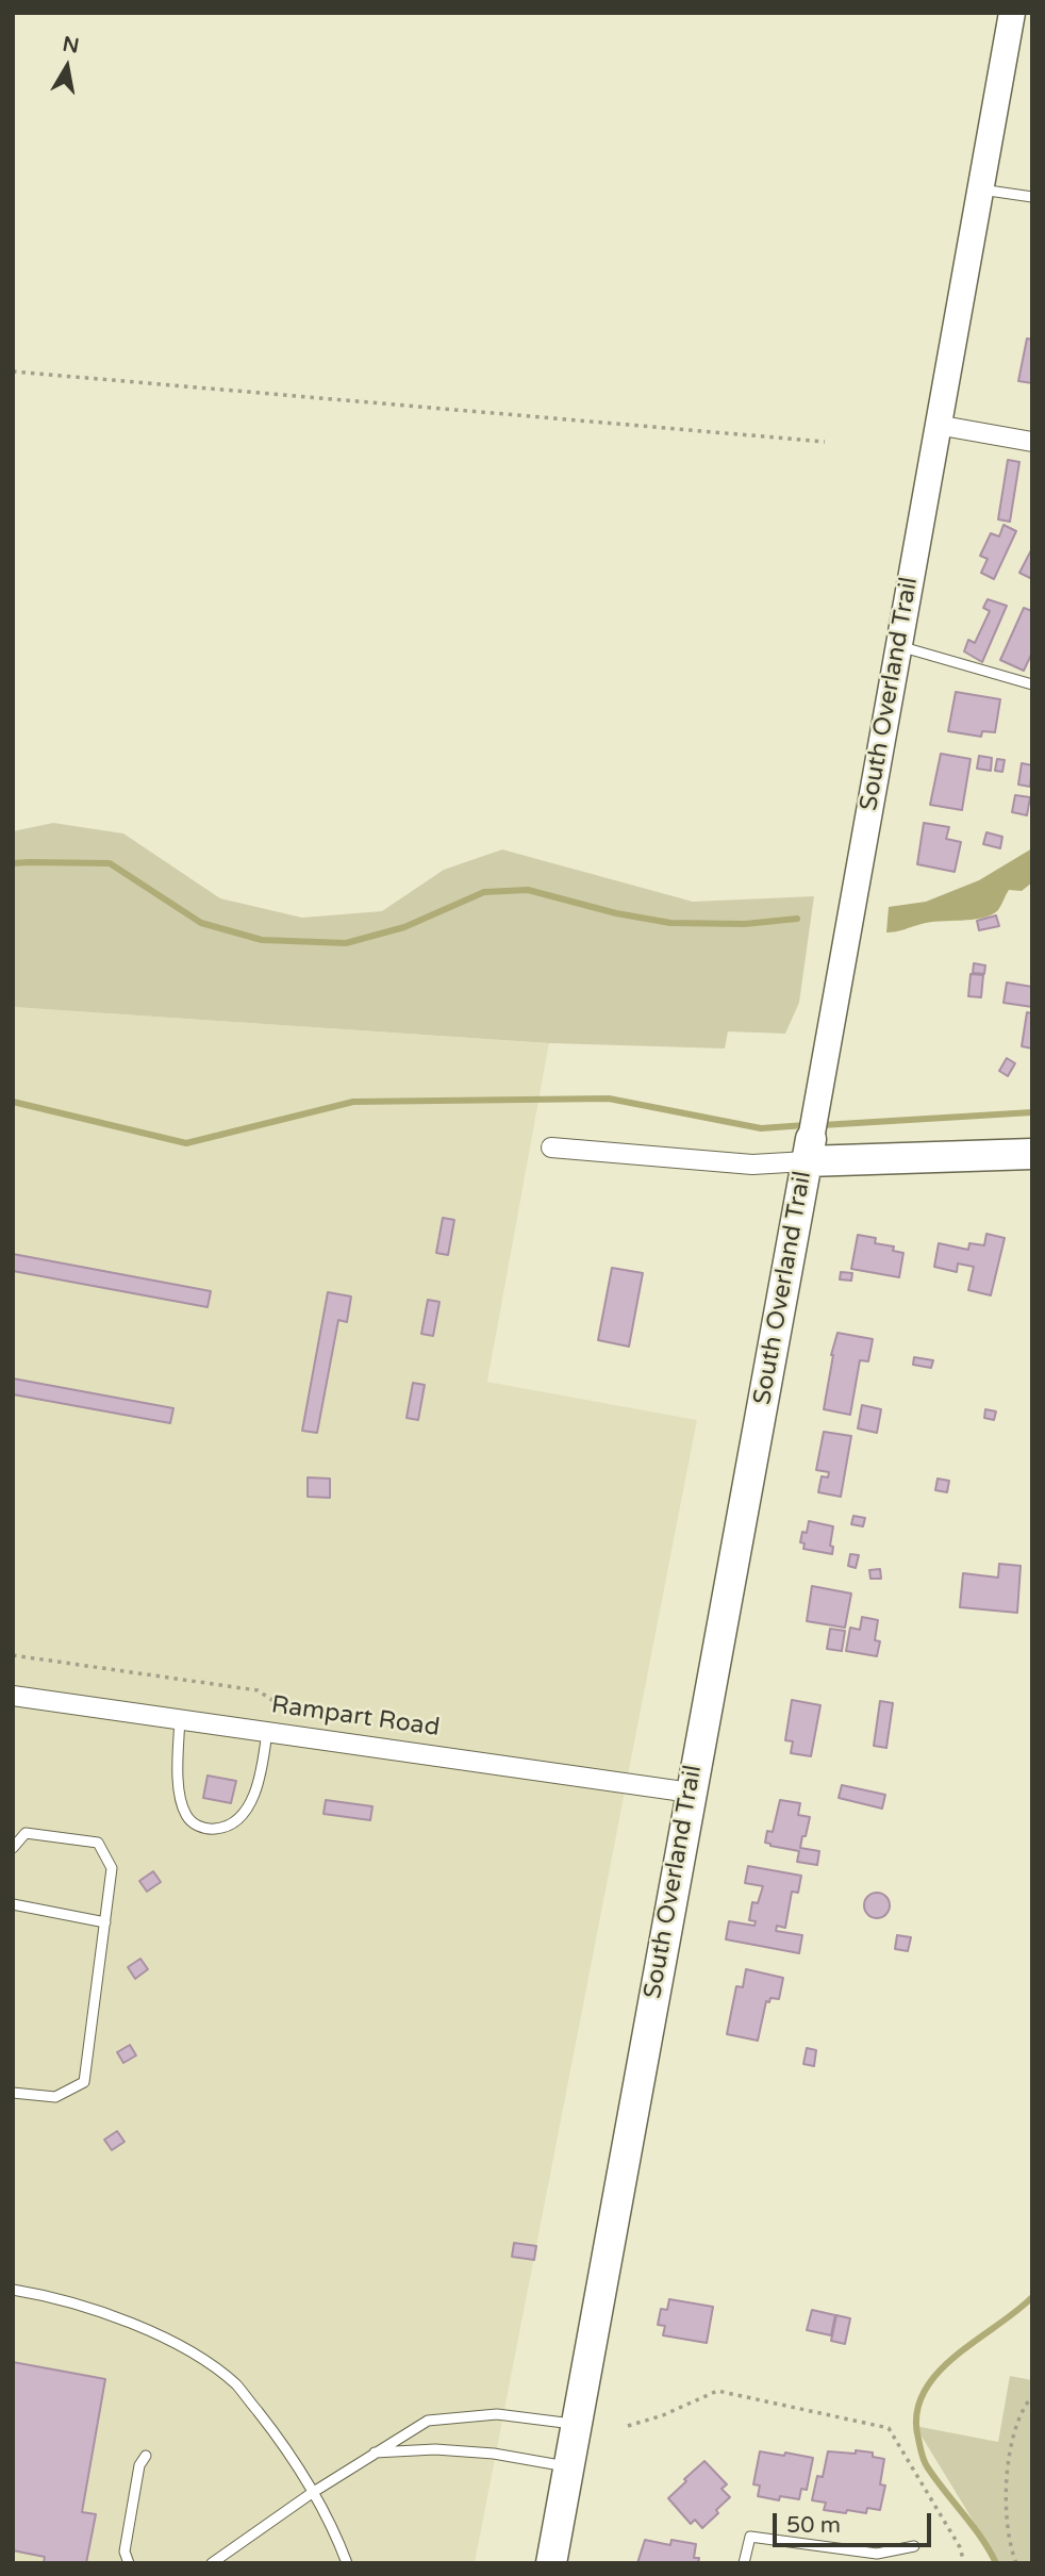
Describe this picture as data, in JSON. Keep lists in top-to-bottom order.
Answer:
{
  "streets": {
    "main road": ["South Overland Trail"],
    "street": ["Rampart Road"]
  },
  "crossings": [
    ["South Overland Trail", "Rampart Road"]
  ],
  "scale_bar": "50 m",
  "north": "top"
}
